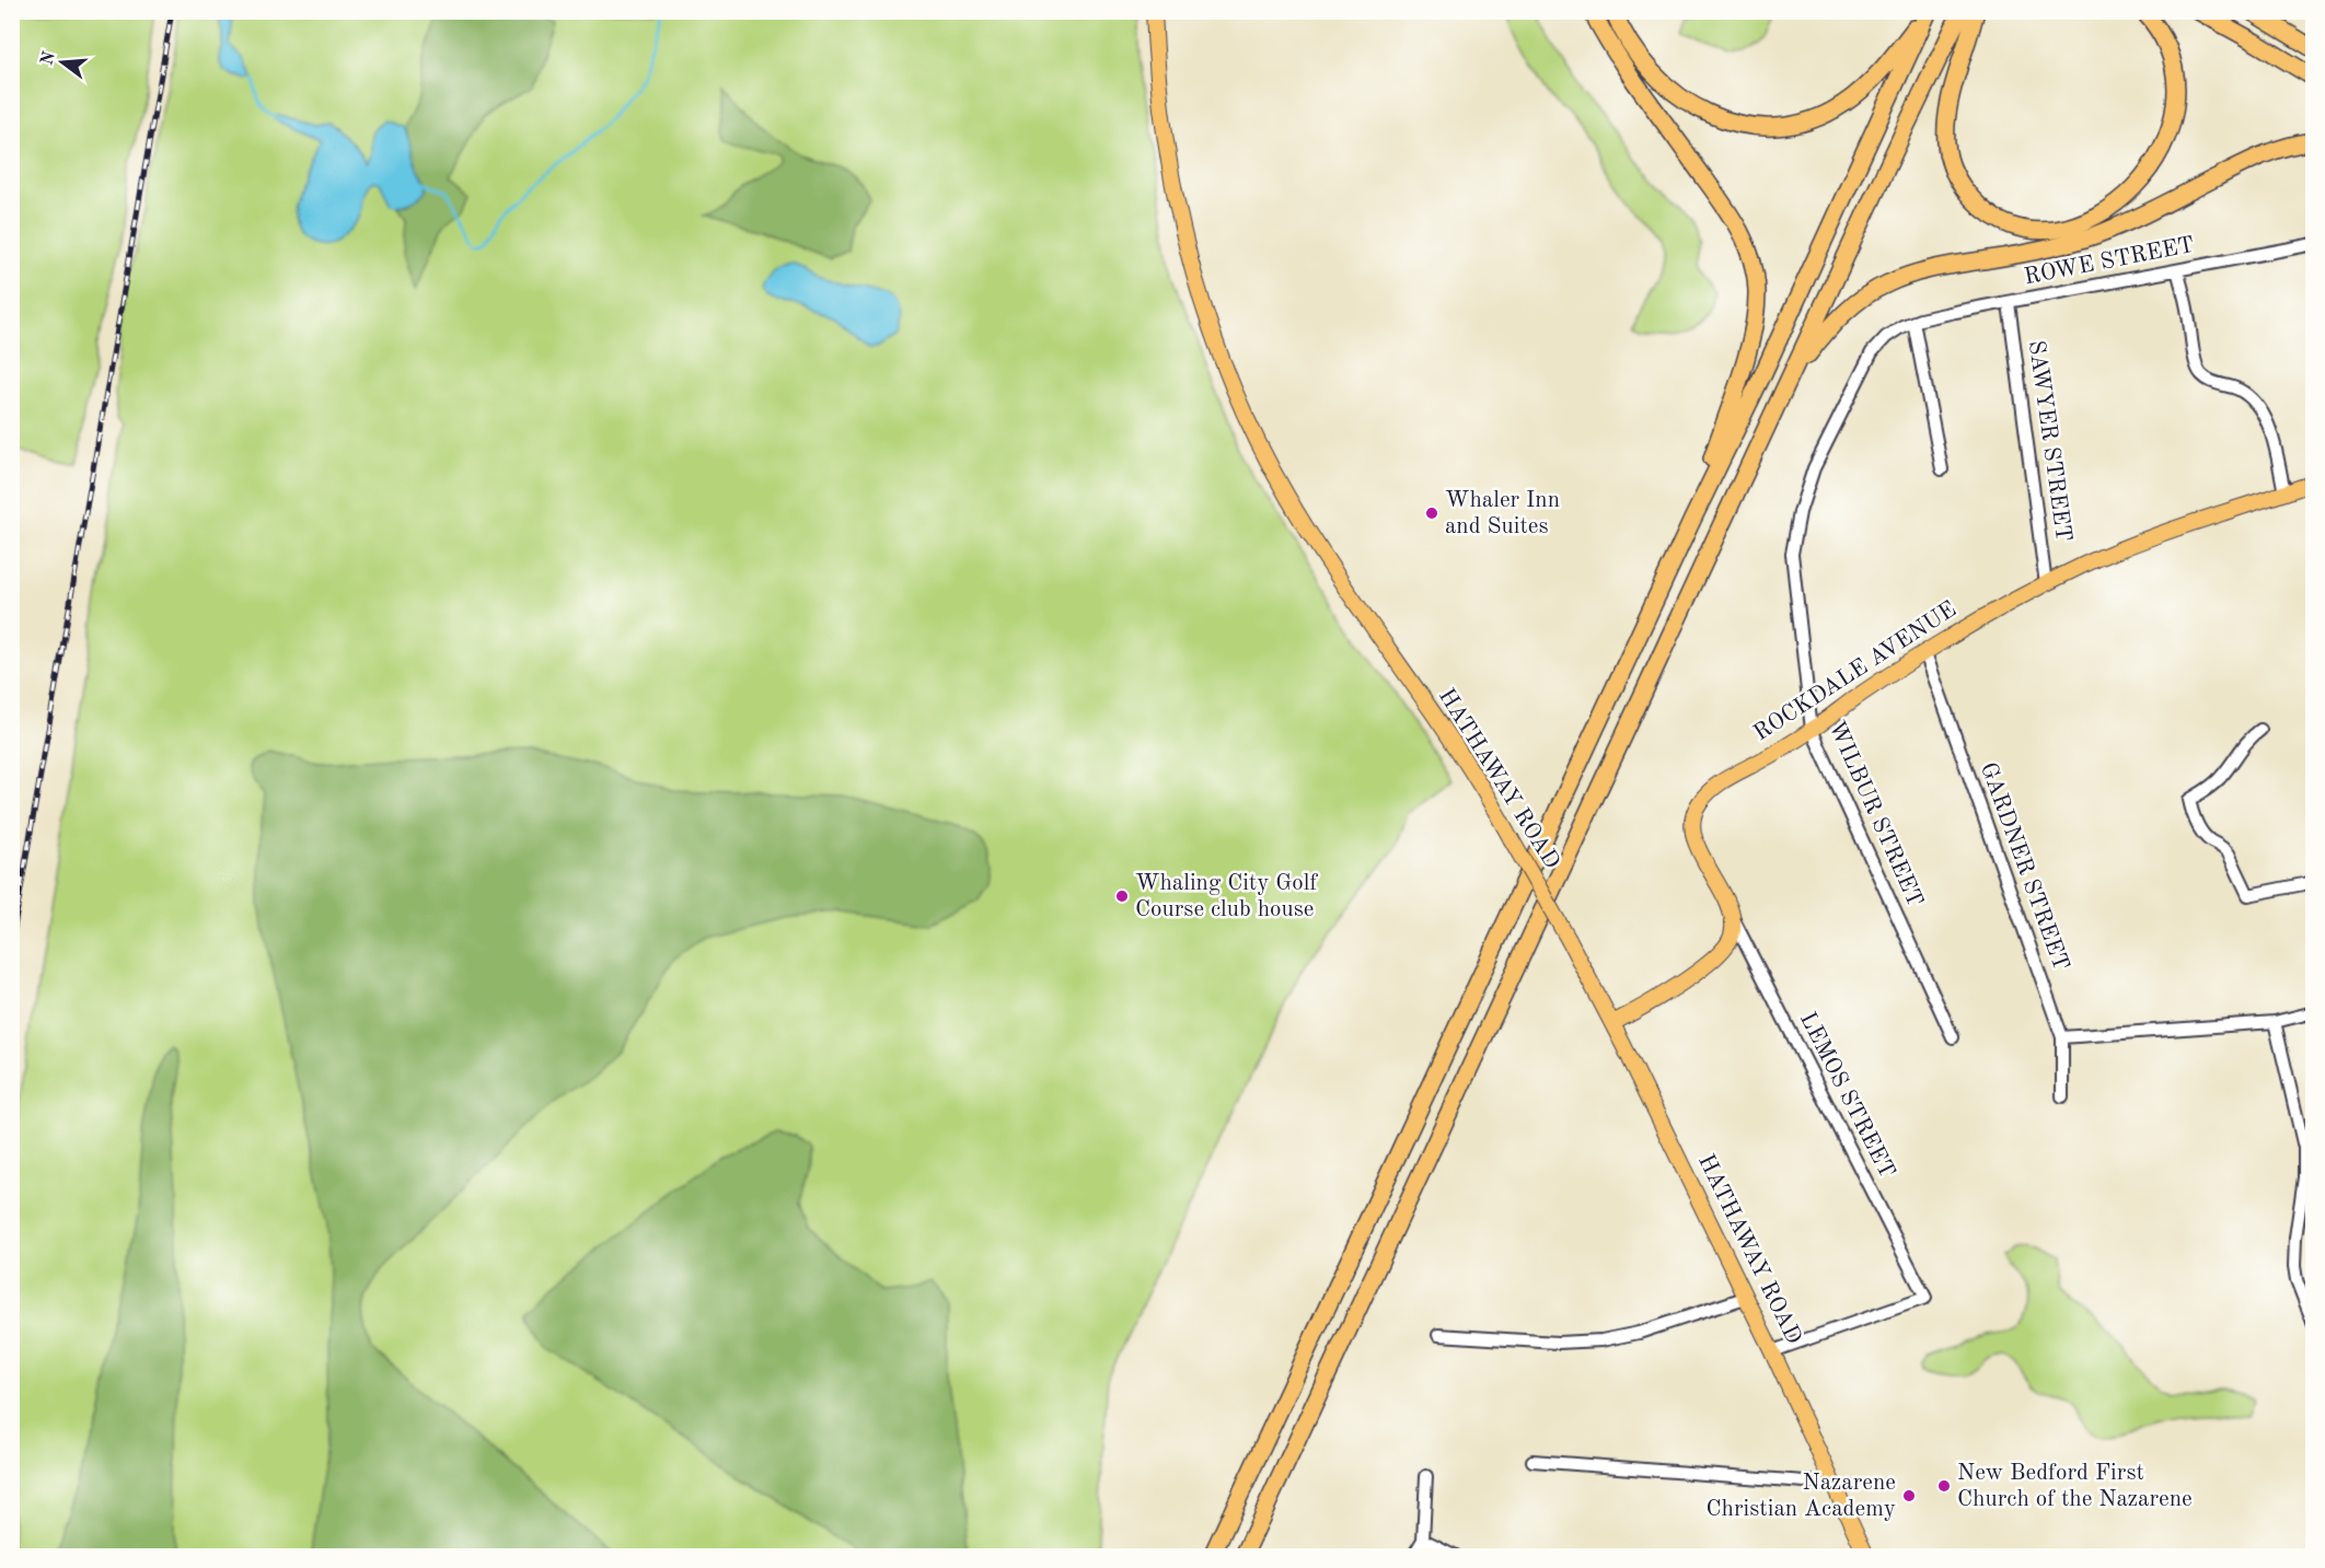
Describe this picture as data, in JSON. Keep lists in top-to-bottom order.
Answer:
{
  "streets": {
    "main road": ["ROCKDALE AVENUE", "HATHAWAY ROAD"],
    "street": [
      "ROWE STREET",
      "SAWYER STREET",
      "WILBUR STREET",
      "GARDNER STREET",
      "LEMOS STREET"
    ]
  },
  "crossings": [
    ["ROWE STREET", "SAWYER STREET"],
    ["ROWE STREET", "WILBUR STREET"],
    ["SAWYER STREET", "ROCKDALE AVENUE"],
    ["ROCKDALE AVENUE", "WILBUR STREET"],
    ["ROCKDALE AVENUE", "GARDNER STREET"],
    ["ROCKDALE AVENUE", "LEMOS STREET"],
    ["HATHAWAY ROAD", "LEMOS STREET"]
  ],
  "places": [
    "Whaler Inn and Suites",
    "Whaling City Golf Course club house",
    "New Bedford First Church of the Nazarene",
    "Nazarene Christian Academy"
  ],
  "north": "left"
}
